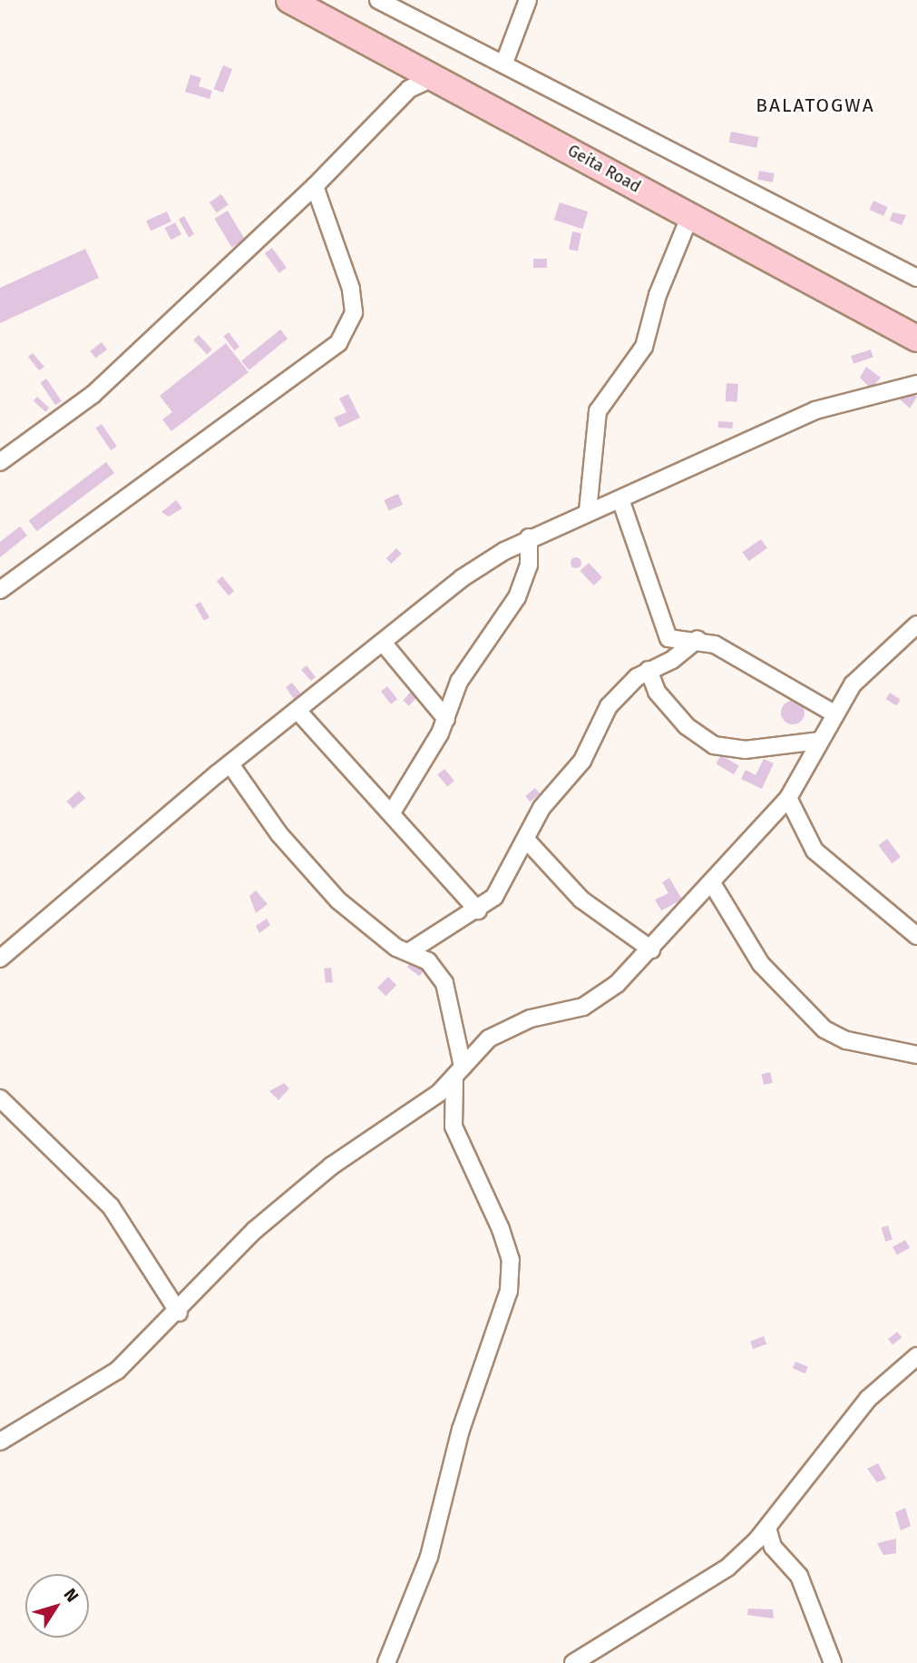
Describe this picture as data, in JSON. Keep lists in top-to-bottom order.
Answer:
{
  "streets": {
    "highway": ["Geita Road"]
  },
  "districts": ["BALATOGWA"],
  "north": "top right"
}
